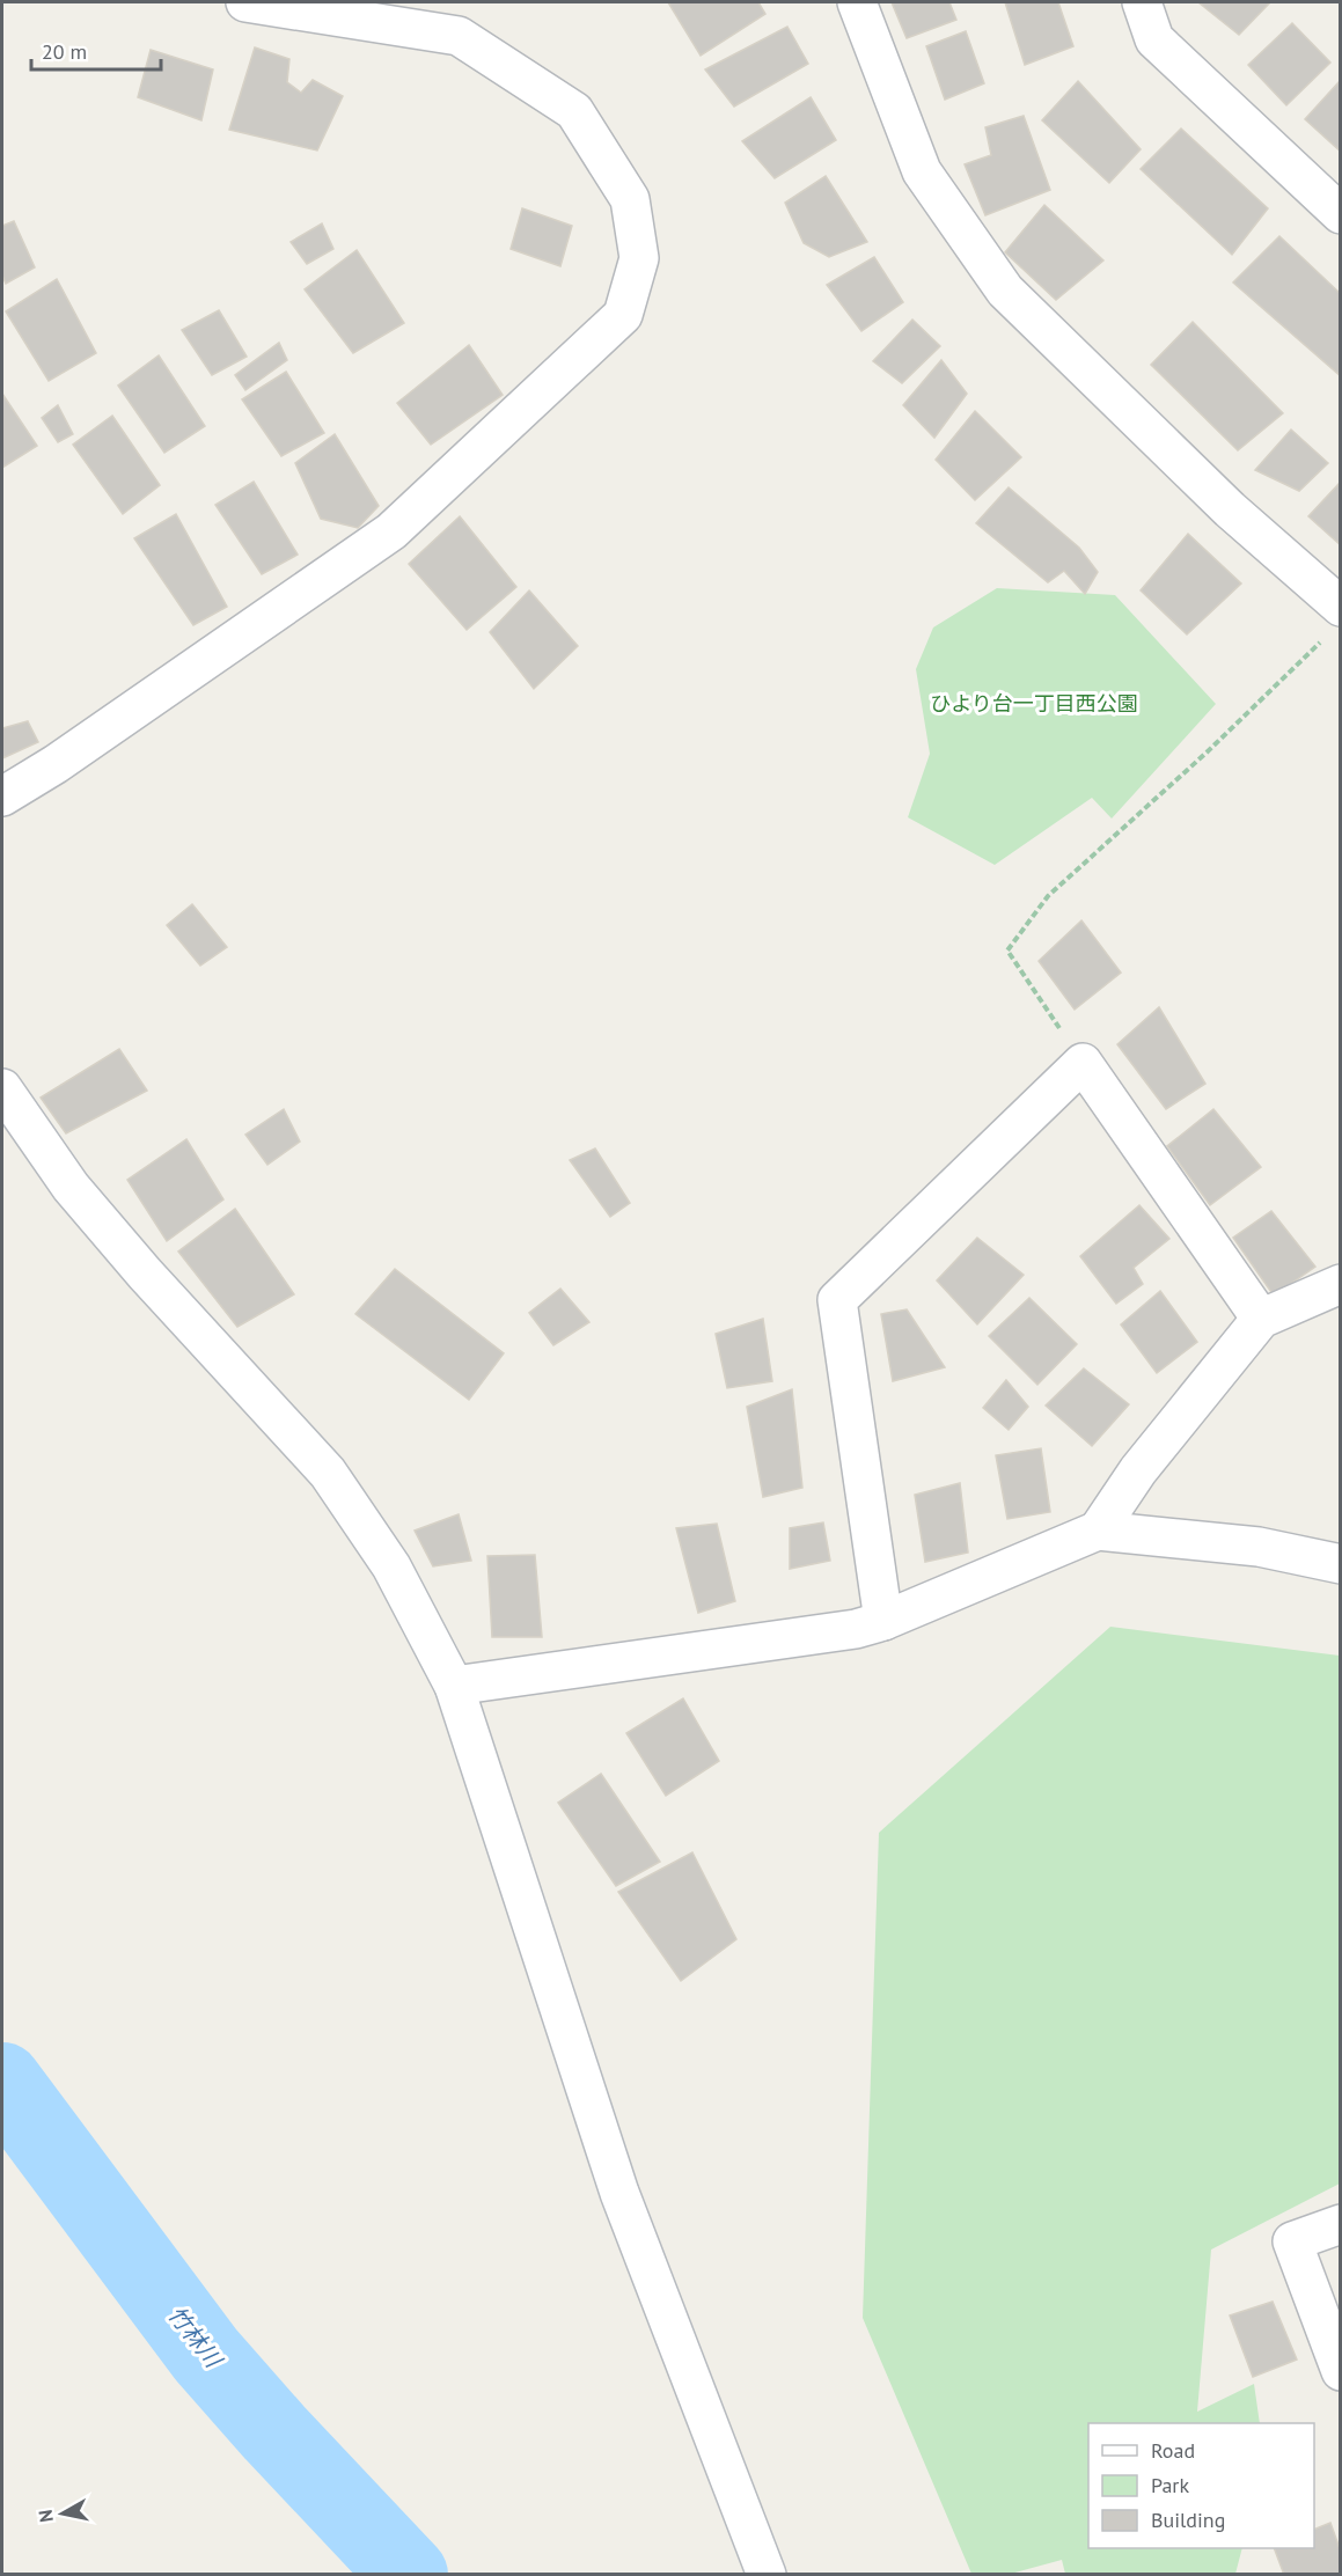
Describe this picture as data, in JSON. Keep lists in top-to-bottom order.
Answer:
{
  "water": ["竹林川"],
  "parks": ["ひより台一丁目西公園"],
  "legend": ["Road", "Park", "Building"],
  "scale_bar": "20 m",
  "north": "left"
}
